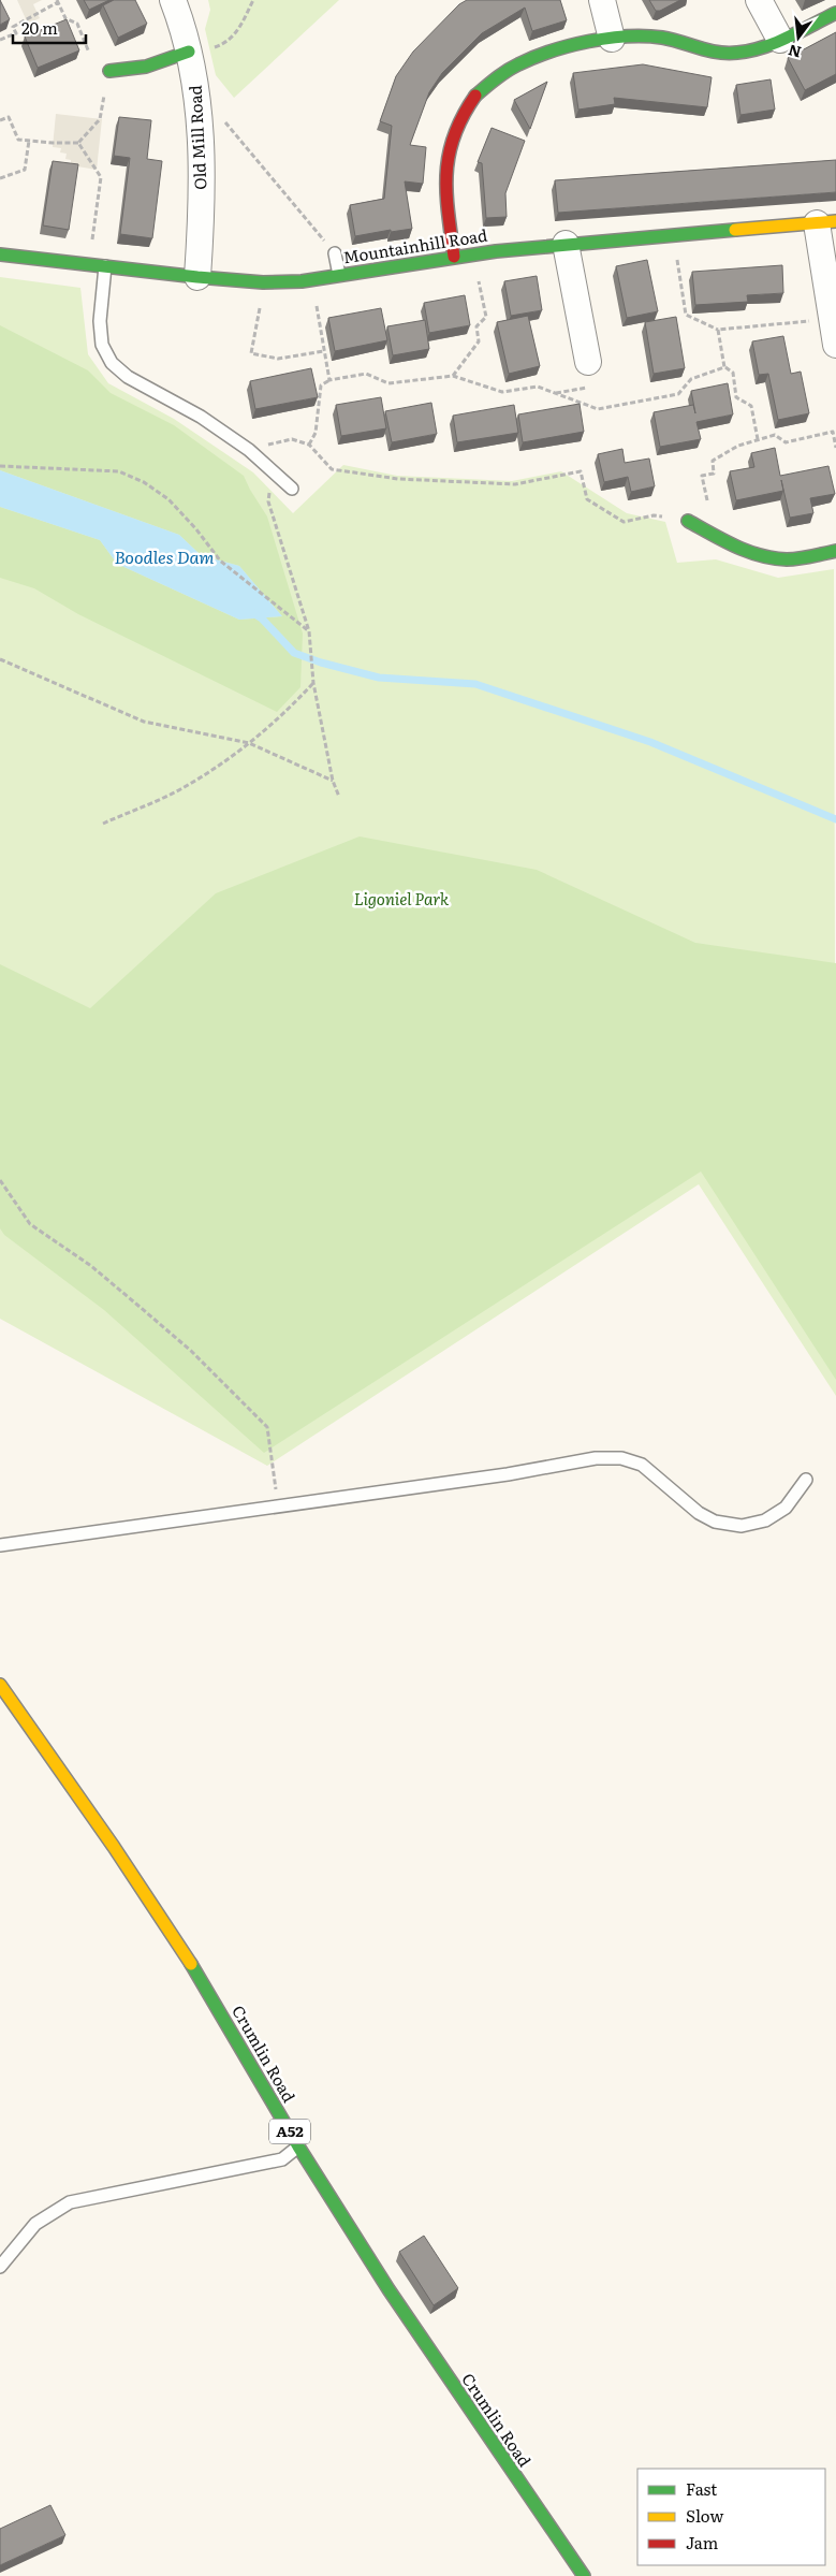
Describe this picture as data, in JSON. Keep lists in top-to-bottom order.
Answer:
{
  "streets": {
    "street": [
      "Old Mill Road",
      "Mountainhill Road",
      "Crumlin Road",
      "A52"
    ]
  },
  "crossings": [
    ["Old Mill Road", "Mountainhill Road"]
  ],
  "water": ["Boodles Dam"],
  "parks": ["Ligoniel Park"],
  "legend": ["Fast", "Slow", "Jam"],
  "scale_bar": "20 m",
  "north": "bottom"
}
